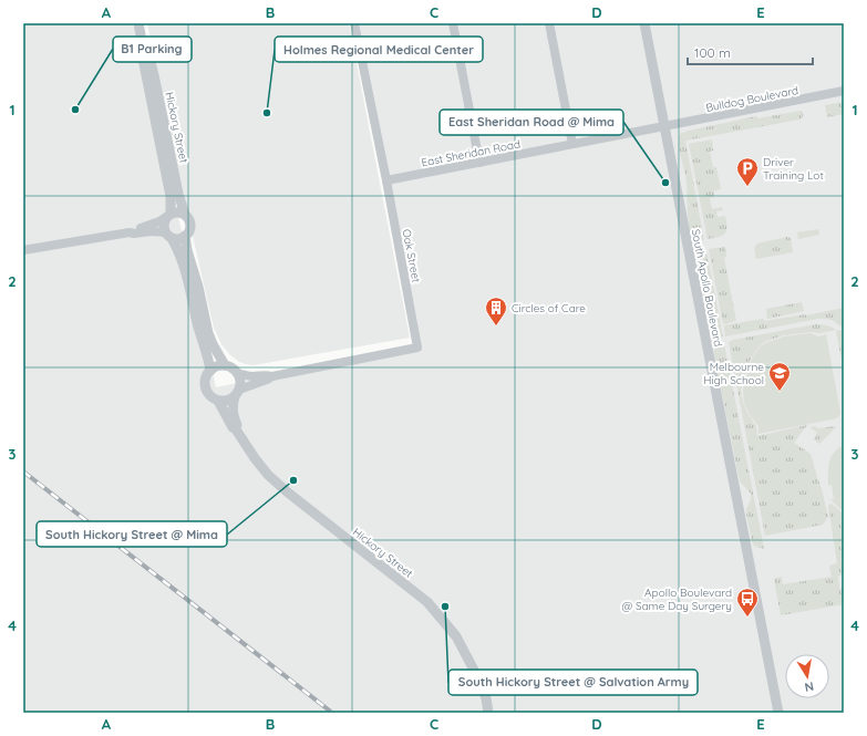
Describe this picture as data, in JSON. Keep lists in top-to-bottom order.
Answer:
{
  "streets": {
    "street": [
      "Bulldog Boulevard",
      "Hickory Street",
      "East Sheridan Road",
      "Oak Street",
      "South Apollo Boulevard"
    ]
  },
  "crossings": [
    ["Bulldog Boulevard", "East Sheridan Road"],
    ["Bulldog Boulevard", "South Apollo Boulevard"],
    ["Hickory Street", "Oak Street"],
    ["East Sheridan Road", "Oak Street"],
    ["East Sheridan Road", "South Apollo Boulevard"]
  ],
  "places": {
    "other": [
      "B1 Parking",
      "Holmes Regional Medical Center",
      "East Sheridan Road @ Mima",
      "South Hickory Street @ Mima",
      "South Hickory Street @ Salvation Army"
    ],
    "parking": ["Driver Training Lot"],
    "building": ["Circles of Care"],
    "school or university": ["Melbourne High School"],
    "bus stop": ["Apollo Boulevard @ Same Day Surgery"]
  },
  "scale_bar": "100 m",
  "north": "bottom",
  "grid": {
    "columns": [
      "A",
      "B",
      "C",
      "D",
      "E"
    ],
    "rows": [
      "1",
      "2",
      "3",
      "4"
    ]
  }
}
